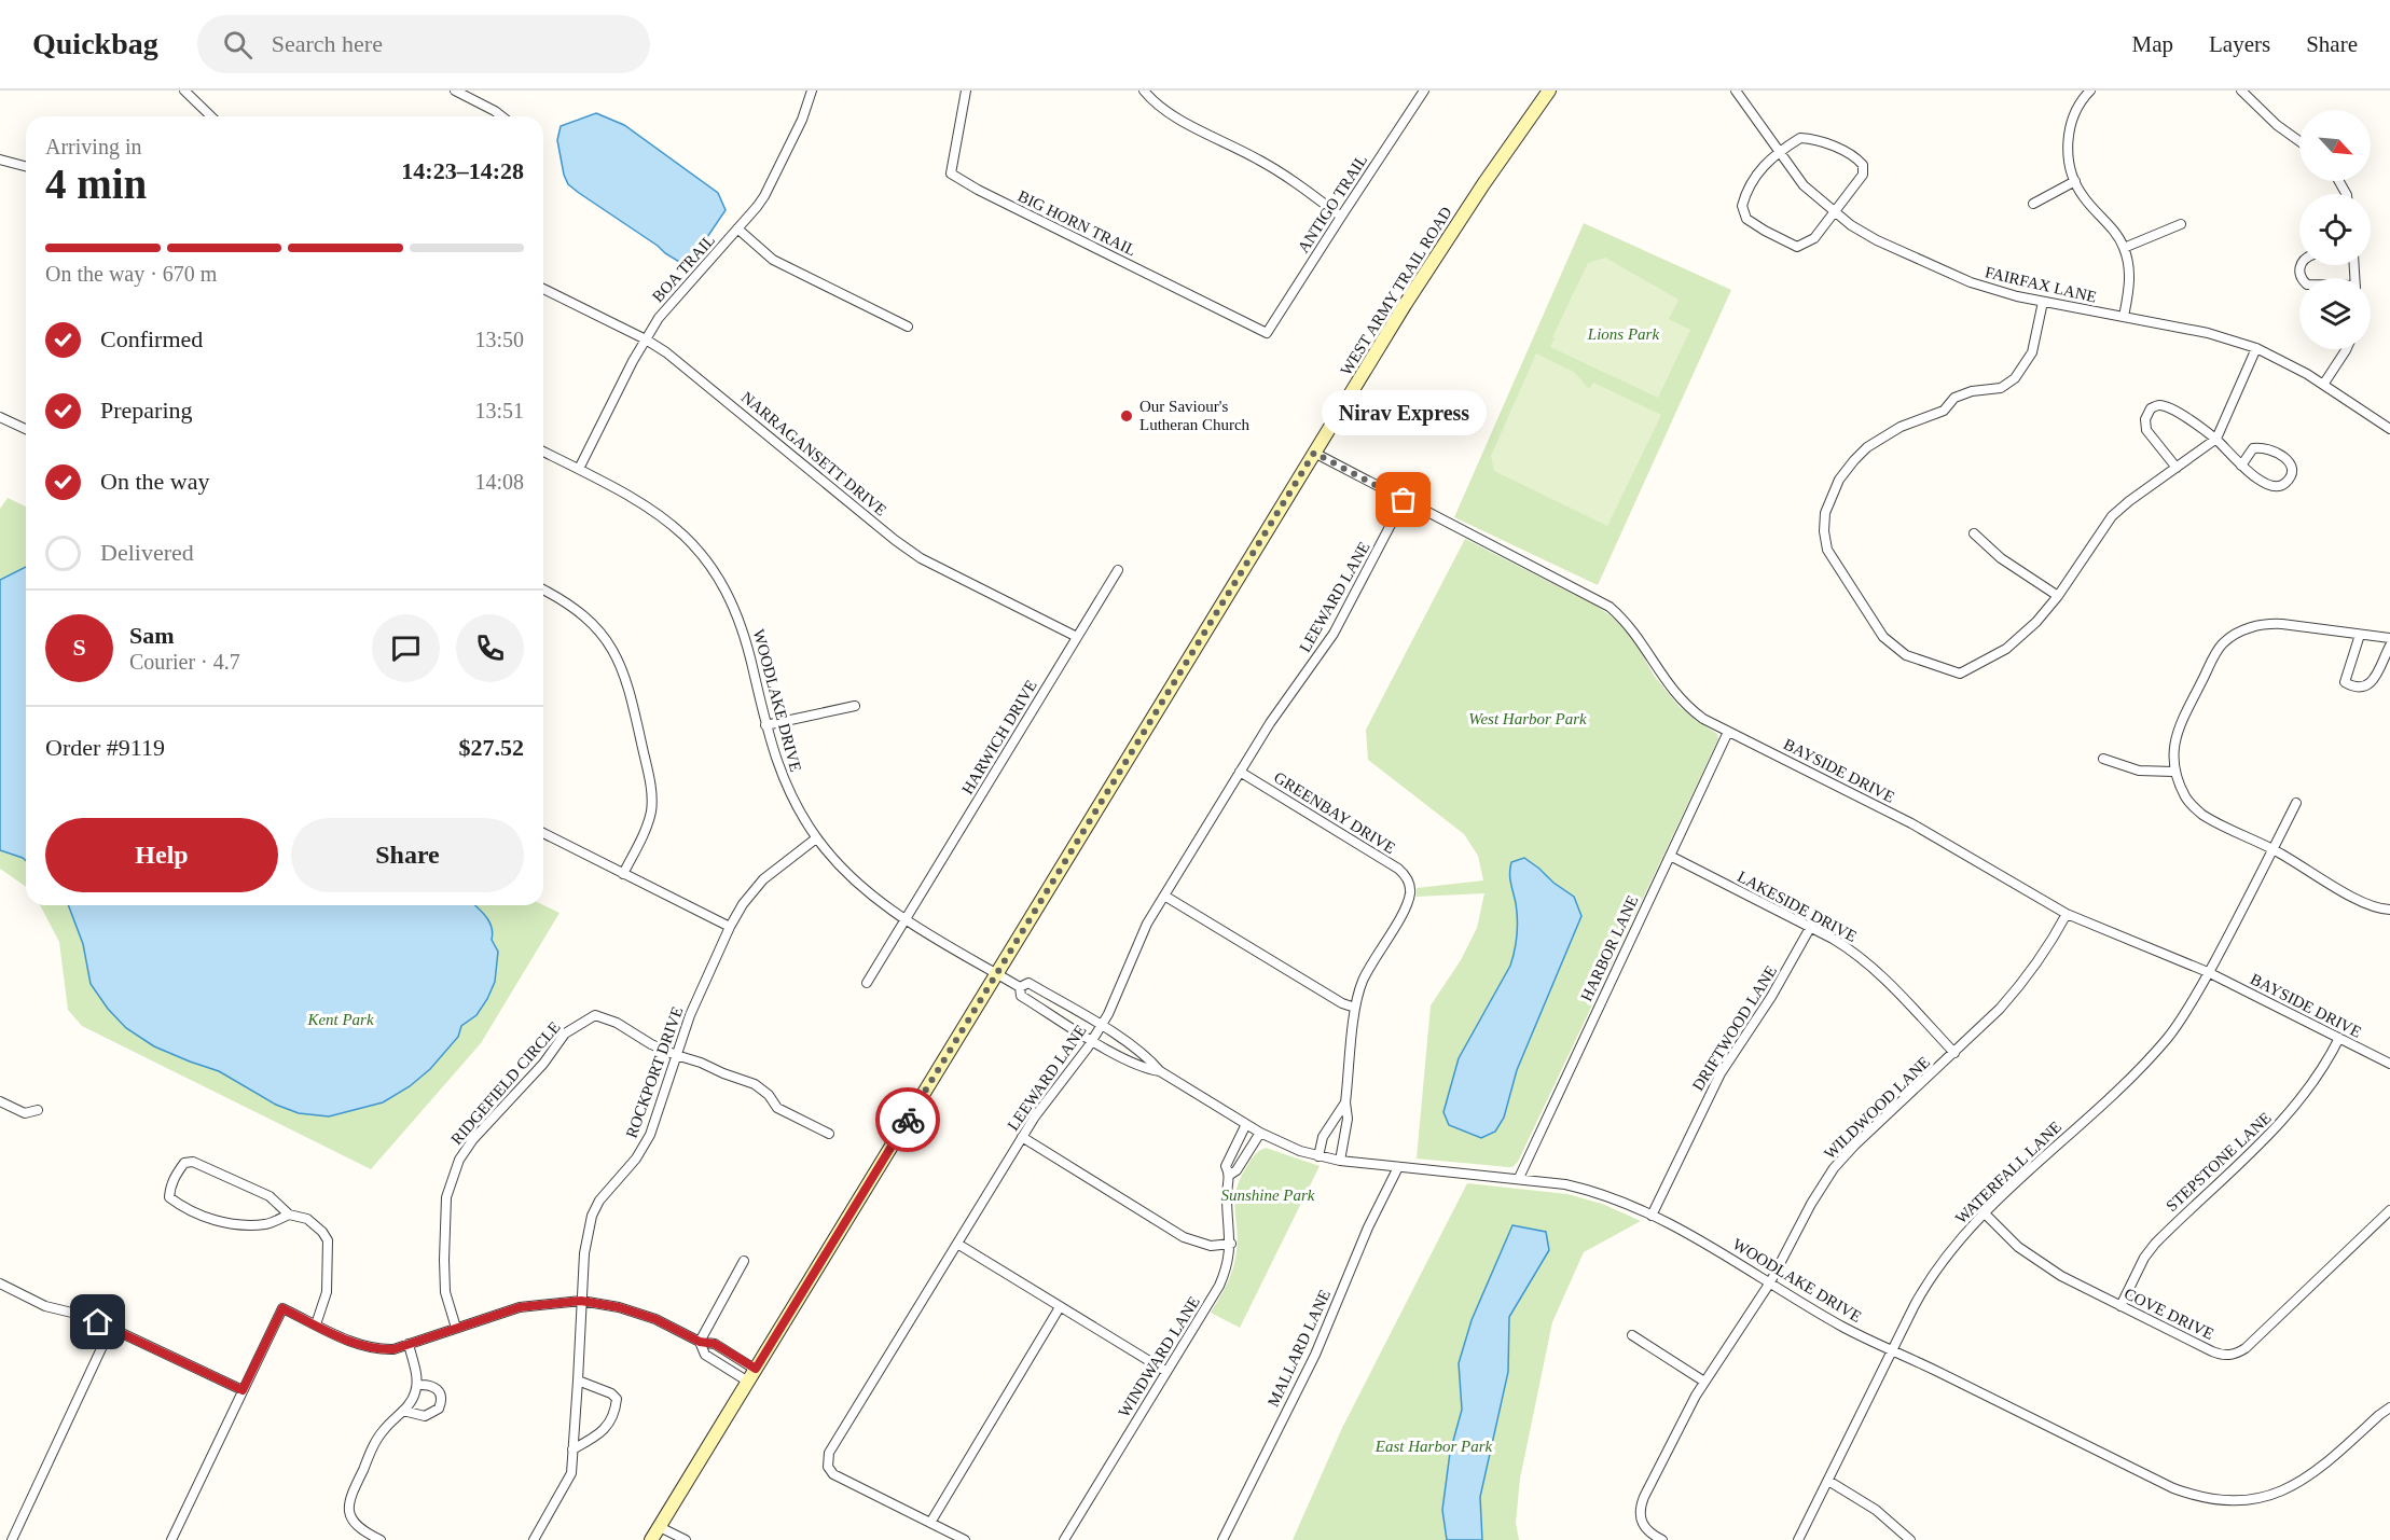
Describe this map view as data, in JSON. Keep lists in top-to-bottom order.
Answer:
{
  "streets": {
    "main road": ["WEST ARMY TRAIL ROAD"],
    "street": [
      "ANTIGO TRAIL",
      "BIG HORN TRAIL",
      "BOA TRAIL",
      "FAIRFAX LANE",
      "NARRAGANSETT DRIVE",
      "LEEWARD LANE",
      "WOODLAKE DRIVE",
      "HARWICH DRIVE",
      "BAYSIDE DRIVE",
      "GREENBAY DRIVE",
      "LAKESIDE DRIVE",
      "HARBOR LANE",
      "DRIFTWOOD LANE",
      "ROCKPORT DRIVE",
      "RIDGEFIELD CIRCLE",
      "WILDWOOD LANE",
      "STEPSTONE LANE",
      "WATERFALL LANE",
      "COVE DRIVE",
      "MALLARD LANE",
      "WINDWARD LANE"
    ]
  },
  "crossings": [
    ["ANTIGO TRAIL", "BIG HORN TRAIL"],
    ["BOA TRAIL", "NARRAGANSETT DRIVE"],
    ["BOA TRAIL", "WOODLAKE DRIVE"],
    ["WEST ARMY TRAIL ROAD", "WOODLAKE DRIVE"],
    ["WEST ARMY TRAIL ROAD", "BAYSIDE DRIVE"],
    ["NARRAGANSETT DRIVE", "HARWICH DRIVE"],
    ["LEEWARD LANE", "WOODLAKE DRIVE"],
    ["LEEWARD LANE", "BAYSIDE DRIVE"],
    ["LEEWARD LANE", "GREENBAY DRIVE"],
    ["WOODLAKE DRIVE", "HARWICH DRIVE"],
    ["WOODLAKE DRIVE", "GREENBAY DRIVE"],
    ["WOODLAKE DRIVE", "HARBOR LANE"],
    ["WOODLAKE DRIVE", "DRIFTWOOD LANE"],
    ["WOODLAKE DRIVE", "ROCKPORT DRIVE"],
    ["WOODLAKE DRIVE", "WILDWOOD LANE"],
    ["WOODLAKE DRIVE", "WATERFALL LANE"],
    ["WOODLAKE DRIVE", "MALLARD LANE"],
    ["WOODLAKE DRIVE", "WINDWARD LANE"],
    ["BAYSIDE DRIVE", "HARBOR LANE"],
    ["BAYSIDE DRIVE", "WILDWOOD LANE"],
    ["BAYSIDE DRIVE", "STEPSTONE LANE"],
    ["BAYSIDE DRIVE", "WATERFALL LANE"],
    ["LAKESIDE DRIVE", "HARBOR LANE"],
    ["LAKESIDE DRIVE", "DRIFTWOOD LANE"],
    ["LAKESIDE DRIVE", "WILDWOOD LANE"],
    ["ROCKPORT DRIVE", "RIDGEFIELD CIRCLE"],
    ["STEPSTONE LANE", "COVE DRIVE"],
    ["WATERFALL LANE", "COVE DRIVE"]
  ],
  "parks": [
    "Lions Park",
    "West Harbor Park",
    "Kent Park",
    "Sunshine Park",
    "East Harbor Park"
  ],
  "places": ["Our Saviour's Lutheran Church", "Nirav Express"],
  "north": "bottom right",
  "page": {
    "header": "Quickbag",
    "search": "Search here",
    "nav": ["Map", "Layers", "Share"],
    "heading": ["4 min", "Arriving in", "14:23–14:28"],
    "panel": [
      "Sam",
      "Courier · 4.7",
      "Order #9119",
      "$27.52"
    ],
    "bar": "On the way · 670 m",
    "list": [
      ["Confirmed", "13:50"],
      ["Preparing", "13:51"],
      ["On the way", "14:08"],
      "Delivered"
    ],
    "bubble": "Nirav Express",
    "round": "S",
    "buttons": ["Help", "Share"]
  }
}
